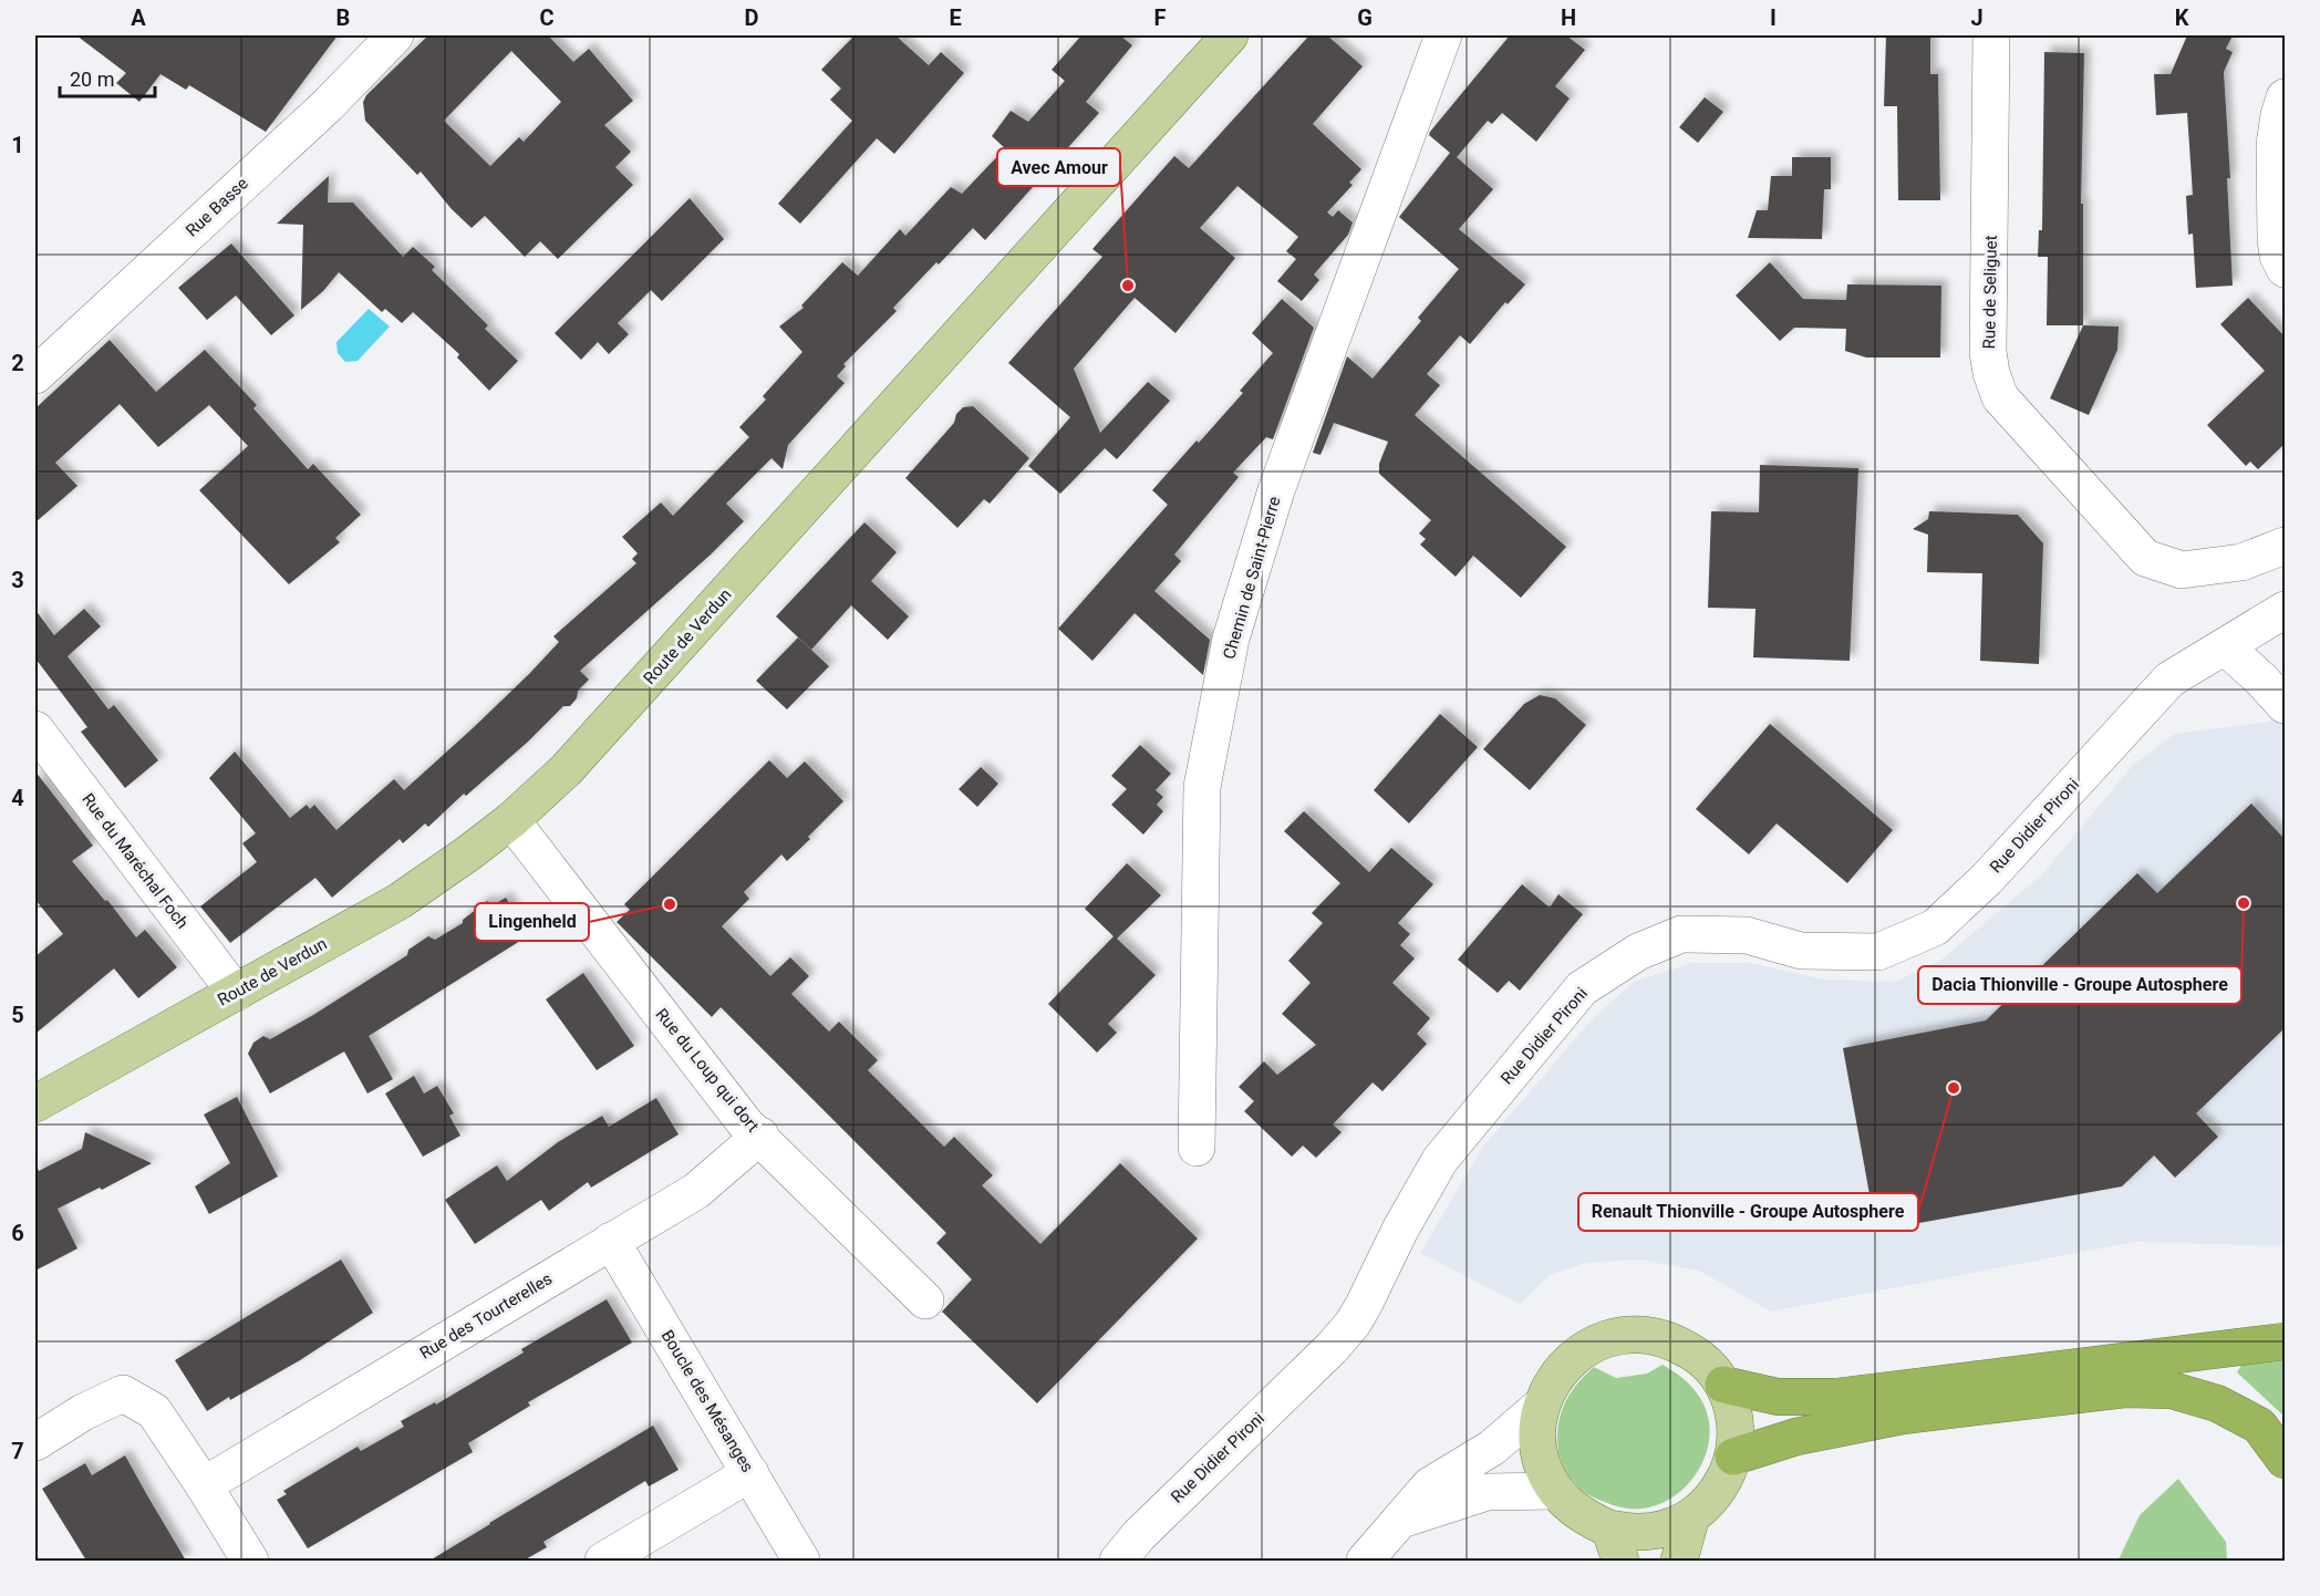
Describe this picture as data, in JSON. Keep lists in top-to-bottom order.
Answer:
{
  "streets": {
    "main road": ["Route de Verdun"],
    "street": [
      "Rue Basse",
      "Rue de Seliguet",
      "Chemin de Saint-Pierre",
      "Rue Didier Pironi",
      "Rue du Maréchal Foch",
      "Rue du Loup qui dort",
      "Rue des Tourterelles",
      "Boucle des Mésanges"
    ]
  },
  "crossings": [
    ["Route de Verdun", "Rue du Maréchal Foch"],
    ["Route de Verdun", "Rue du Loup qui dort"],
    ["Rue du Loup qui dort", "Rue des Tourterelles"],
    ["Rue des Tourterelles", "Boucle des Mésanges"]
  ],
  "places": [
    "Avec Amour",
    "Dacia Thionville - Groupe Autosphere",
    "Lingenheld",
    "Renault Thionville - Groupe Autosphere"
  ],
  "scale_bar": "20 m",
  "grid": {
    "columns": [
      "A",
      "B",
      "C",
      "D",
      "E",
      "F",
      "G",
      "H",
      "I",
      "J",
      "K"
    ],
    "rows": [
      "1",
      "2",
      "3",
      "4",
      "5",
      "6",
      "7"
    ]
  }
}
